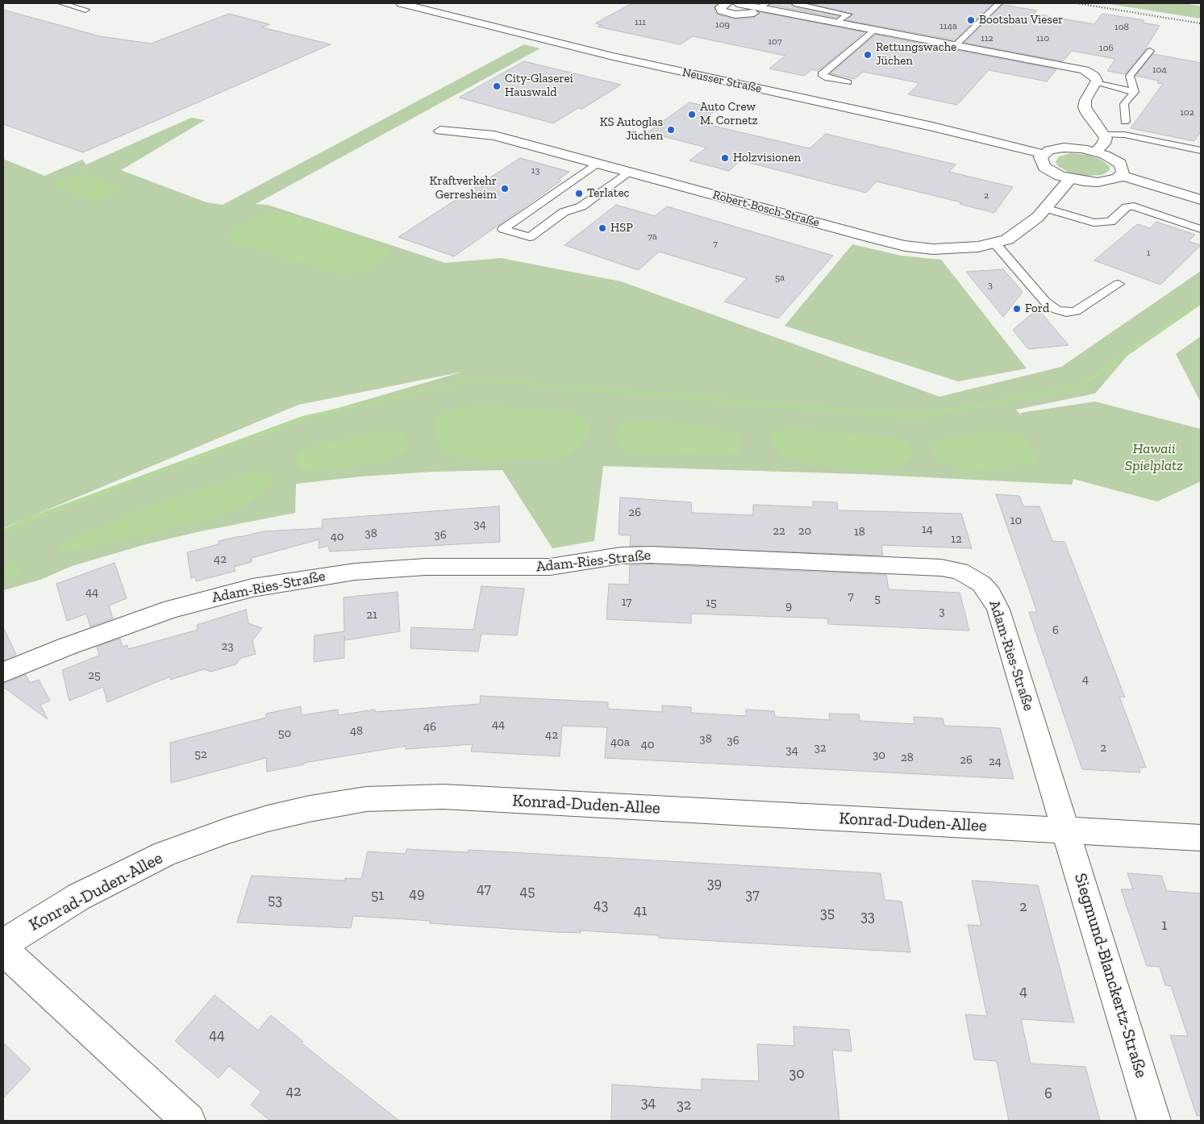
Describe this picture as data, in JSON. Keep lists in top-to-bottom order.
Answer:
{
  "streets": {
    "street": [
      "Neusser Straße",
      "Robert-Bosch-Straße",
      "Adam-Ries-Straße",
      "Konrad-Duden-Allee",
      "Siegmund-Blanckertz-Straße"
    ]
  },
  "crossings": [
    ["Adam-Ries-Straße", "Konrad-Duden-Allee"],
    ["Adam-Ries-Straße", "Siegmund-Blanckertz-Straße"],
    ["Konrad-Duden-Allee", "Siegmund-Blanckertz-Straße"]
  ],
  "parks": ["Hawaii Spielplatz"],
  "places": [
    "Bootsbau Vieser",
    "Rettungswache Jüchen",
    "City-Glaserei Hauswald",
    "Auto Crew M. Cornetz",
    "KS Autoglas Jüchen",
    "Holzvisionen",
    "Kraftverkehr Gerresheim",
    "Terlatec",
    "HSP",
    "Ford"
  ],
  "house_numbers": [
    "111",
    "109",
    "114a",
    "108",
    "112",
    "110",
    "107",
    "106",
    "104",
    "102",
    "13",
    "2",
    "7a",
    "7",
    "1",
    "5a",
    "3",
    "26",
    "10",
    "34",
    "14",
    "22",
    "20",
    "18",
    "38",
    "36",
    "40",
    "12",
    "42",
    "44",
    "7",
    "5",
    "17",
    "15",
    "9",
    "3",
    "21",
    "6",
    "23",
    "25",
    "4",
    "44",
    "46",
    "48",
    "50",
    "42",
    "38",
    "36",
    "40a",
    "40",
    "32",
    "2",
    "34",
    "52",
    "30",
    "28",
    "26",
    "24",
    "39",
    "47",
    "45",
    "49",
    "37",
    "51",
    "53",
    "43",
    "2",
    "41",
    "35",
    "33",
    "1",
    "4",
    "44",
    "30",
    "42",
    "6",
    "34",
    "32"
  ]
}
